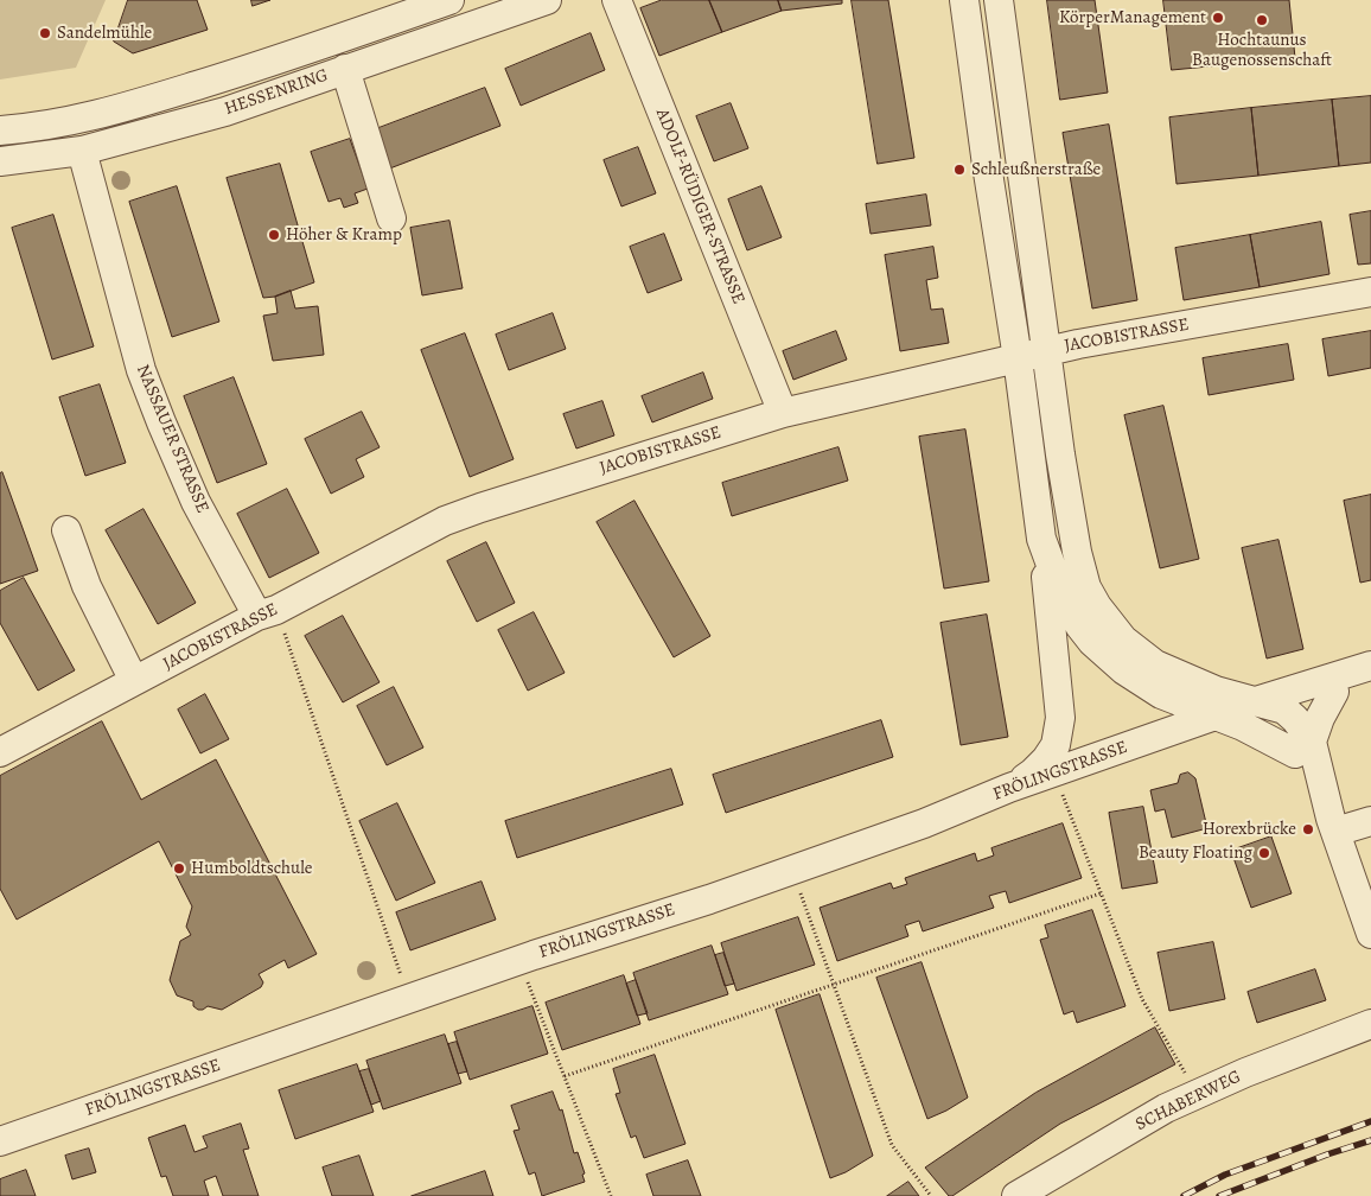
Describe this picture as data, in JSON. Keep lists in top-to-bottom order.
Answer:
{
  "streets": {
    "street": [
      "HESSENRING",
      "ADOLF-RÜDIGER-STRASSE",
      "JACOBISTRASSE",
      "NASSAUER STRASSE",
      "FRÖLINGSTRASSE",
      "SCHABERWEG"
    ]
  },
  "crossings": [
    ["HESSENRING", "NASSAUER STRASSE"],
    ["ADOLF-RÜDIGER-STRASSE", "JACOBISTRASSE"],
    ["JACOBISTRASSE", "NASSAUER STRASSE"]
  ],
  "places": [
    "KörperManagement",
    "Hochtaunus Baugenossenschaft",
    "Sandelmühle",
    "Schleußnerstraße",
    "Höher & Kramp",
    "Horexbrücke",
    "Beauty Floating",
    "Humboldtschule"
  ]
}
